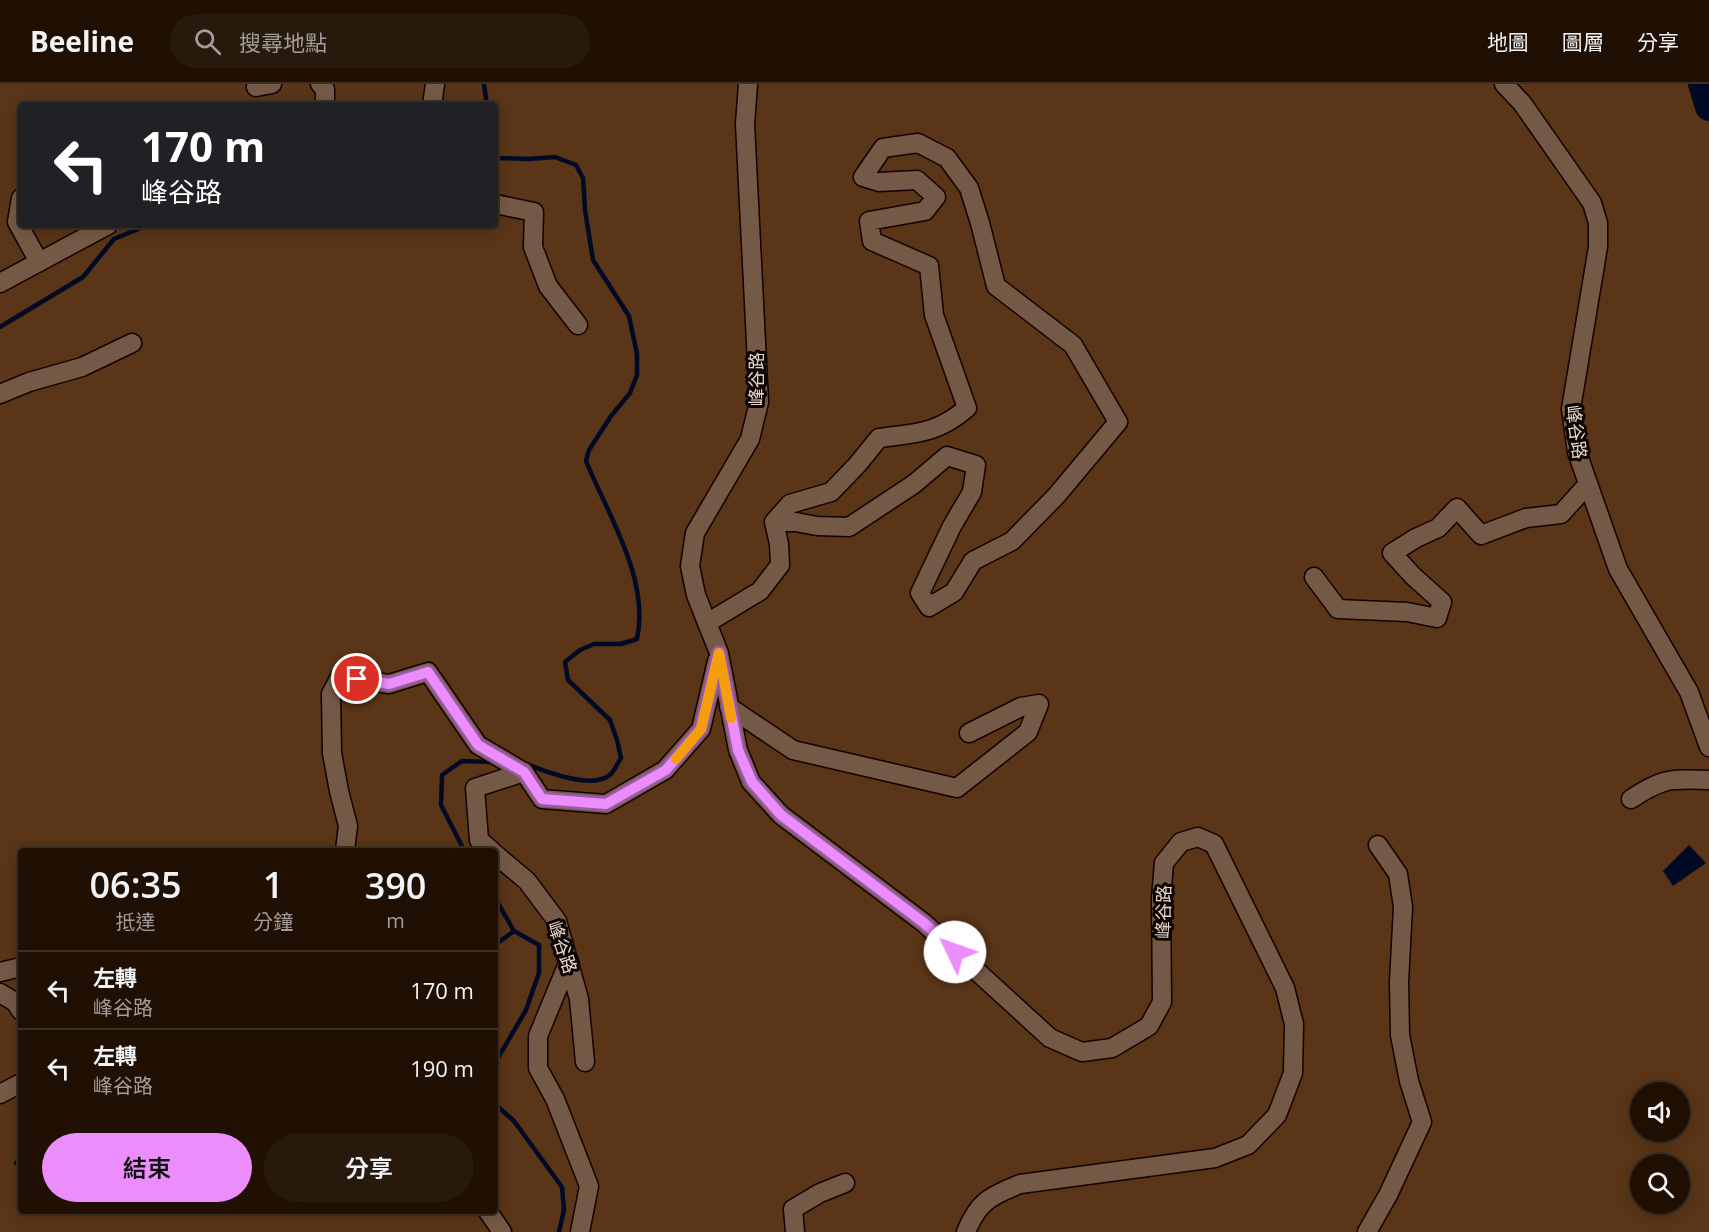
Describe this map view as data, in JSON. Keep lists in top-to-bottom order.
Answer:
{
  "streets": {
    "street": ["峰谷路"]
  },
  "page": {
    "header": "Beeline",
    "search": "搜尋地點",
    "nav": ["地圖", "圖層", "分享"],
    "turn": ["170 m", "峰谷路"],
    "eta": [
      "06:35",
      "抵達",
      "1",
      "分鐘",
      "390",
      "m"
    ],
    "list": [
      {
        "name": "左轉",
        "note": "峰谷路",
        "value": "170 m"
      },
      {
        "name": "左轉",
        "note": "峰谷路",
        "value": "190 m"
      }
    ],
    "buttons": ["結束", "分享"]
  }
}
